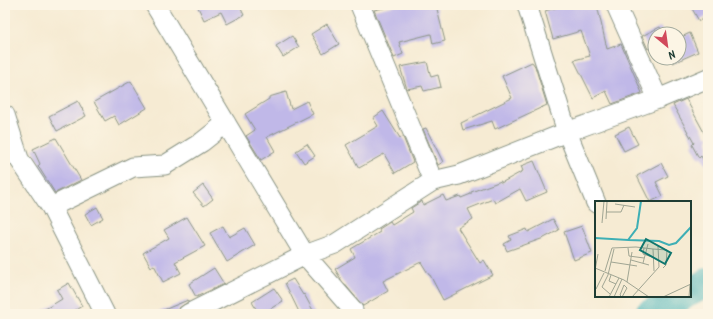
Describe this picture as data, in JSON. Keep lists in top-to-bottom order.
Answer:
{
  "north": "bottom right"
}
